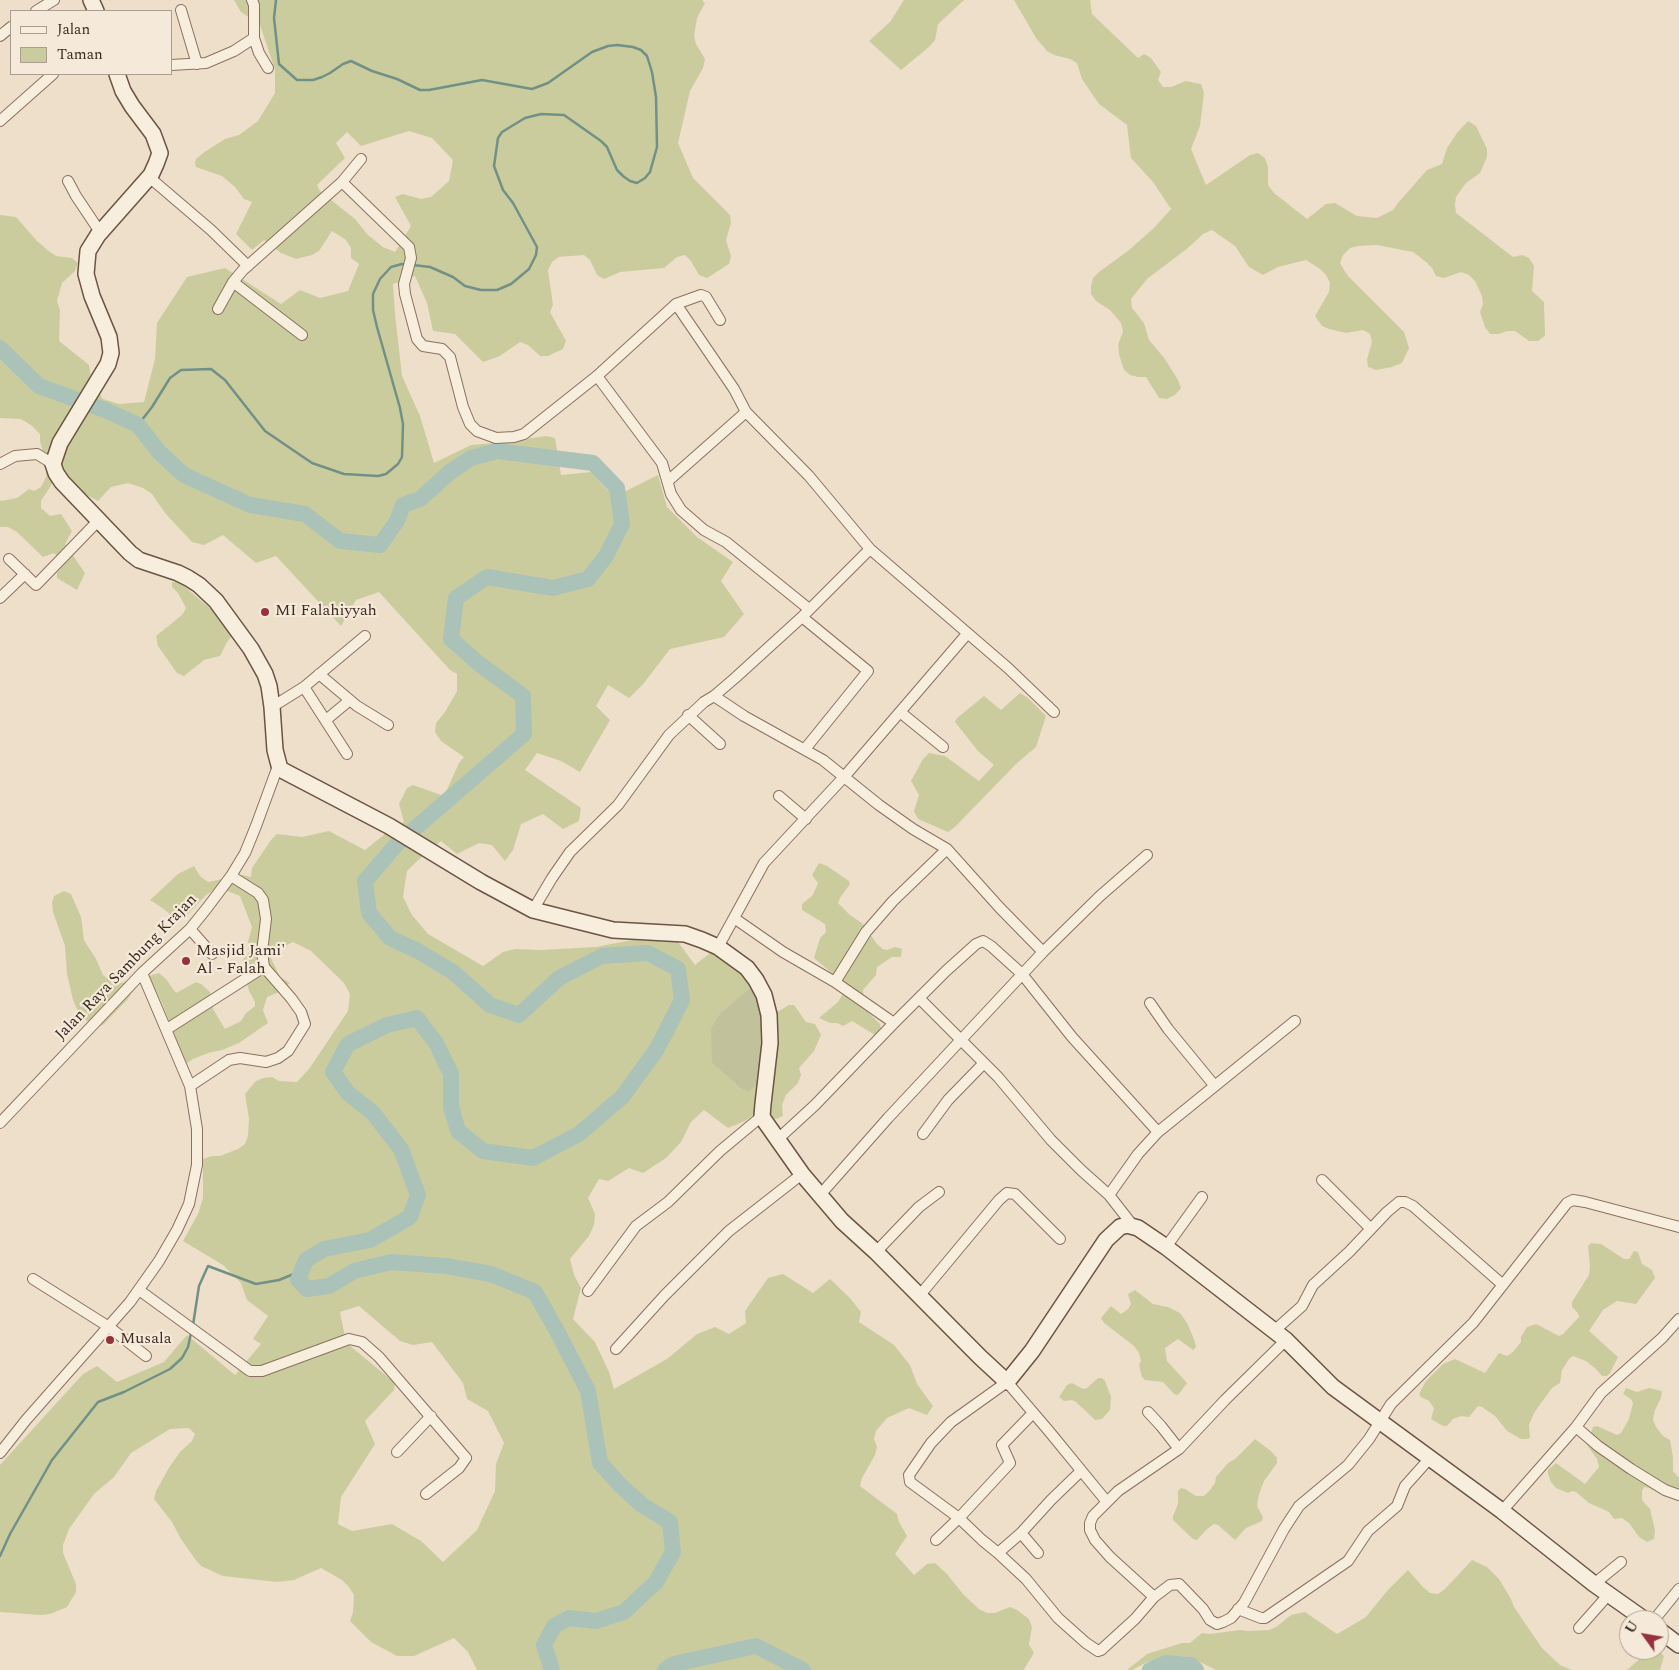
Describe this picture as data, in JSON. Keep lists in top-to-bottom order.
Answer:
{
  "streets": {
    "street": ["Jalan Raya Sambung Krajan"]
  },
  "places": ["MI Falahiyyah", "Masjid Jami' Al - Falah", "Musala"],
  "legend": ["Jalan", "Taman"],
  "north": "top left"
}
